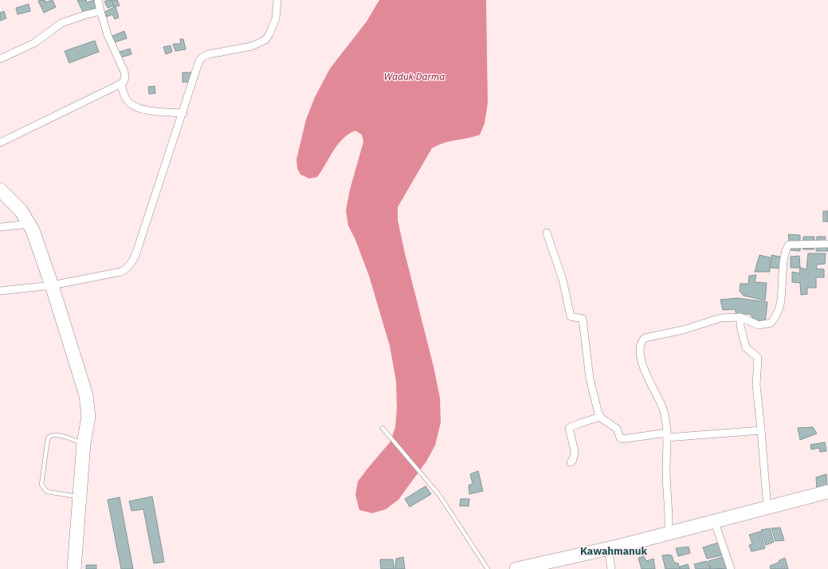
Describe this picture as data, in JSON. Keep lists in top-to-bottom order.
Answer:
{
  "districts": ["Kawahmanuk"],
  "water": ["Waduk Darma"]
}
